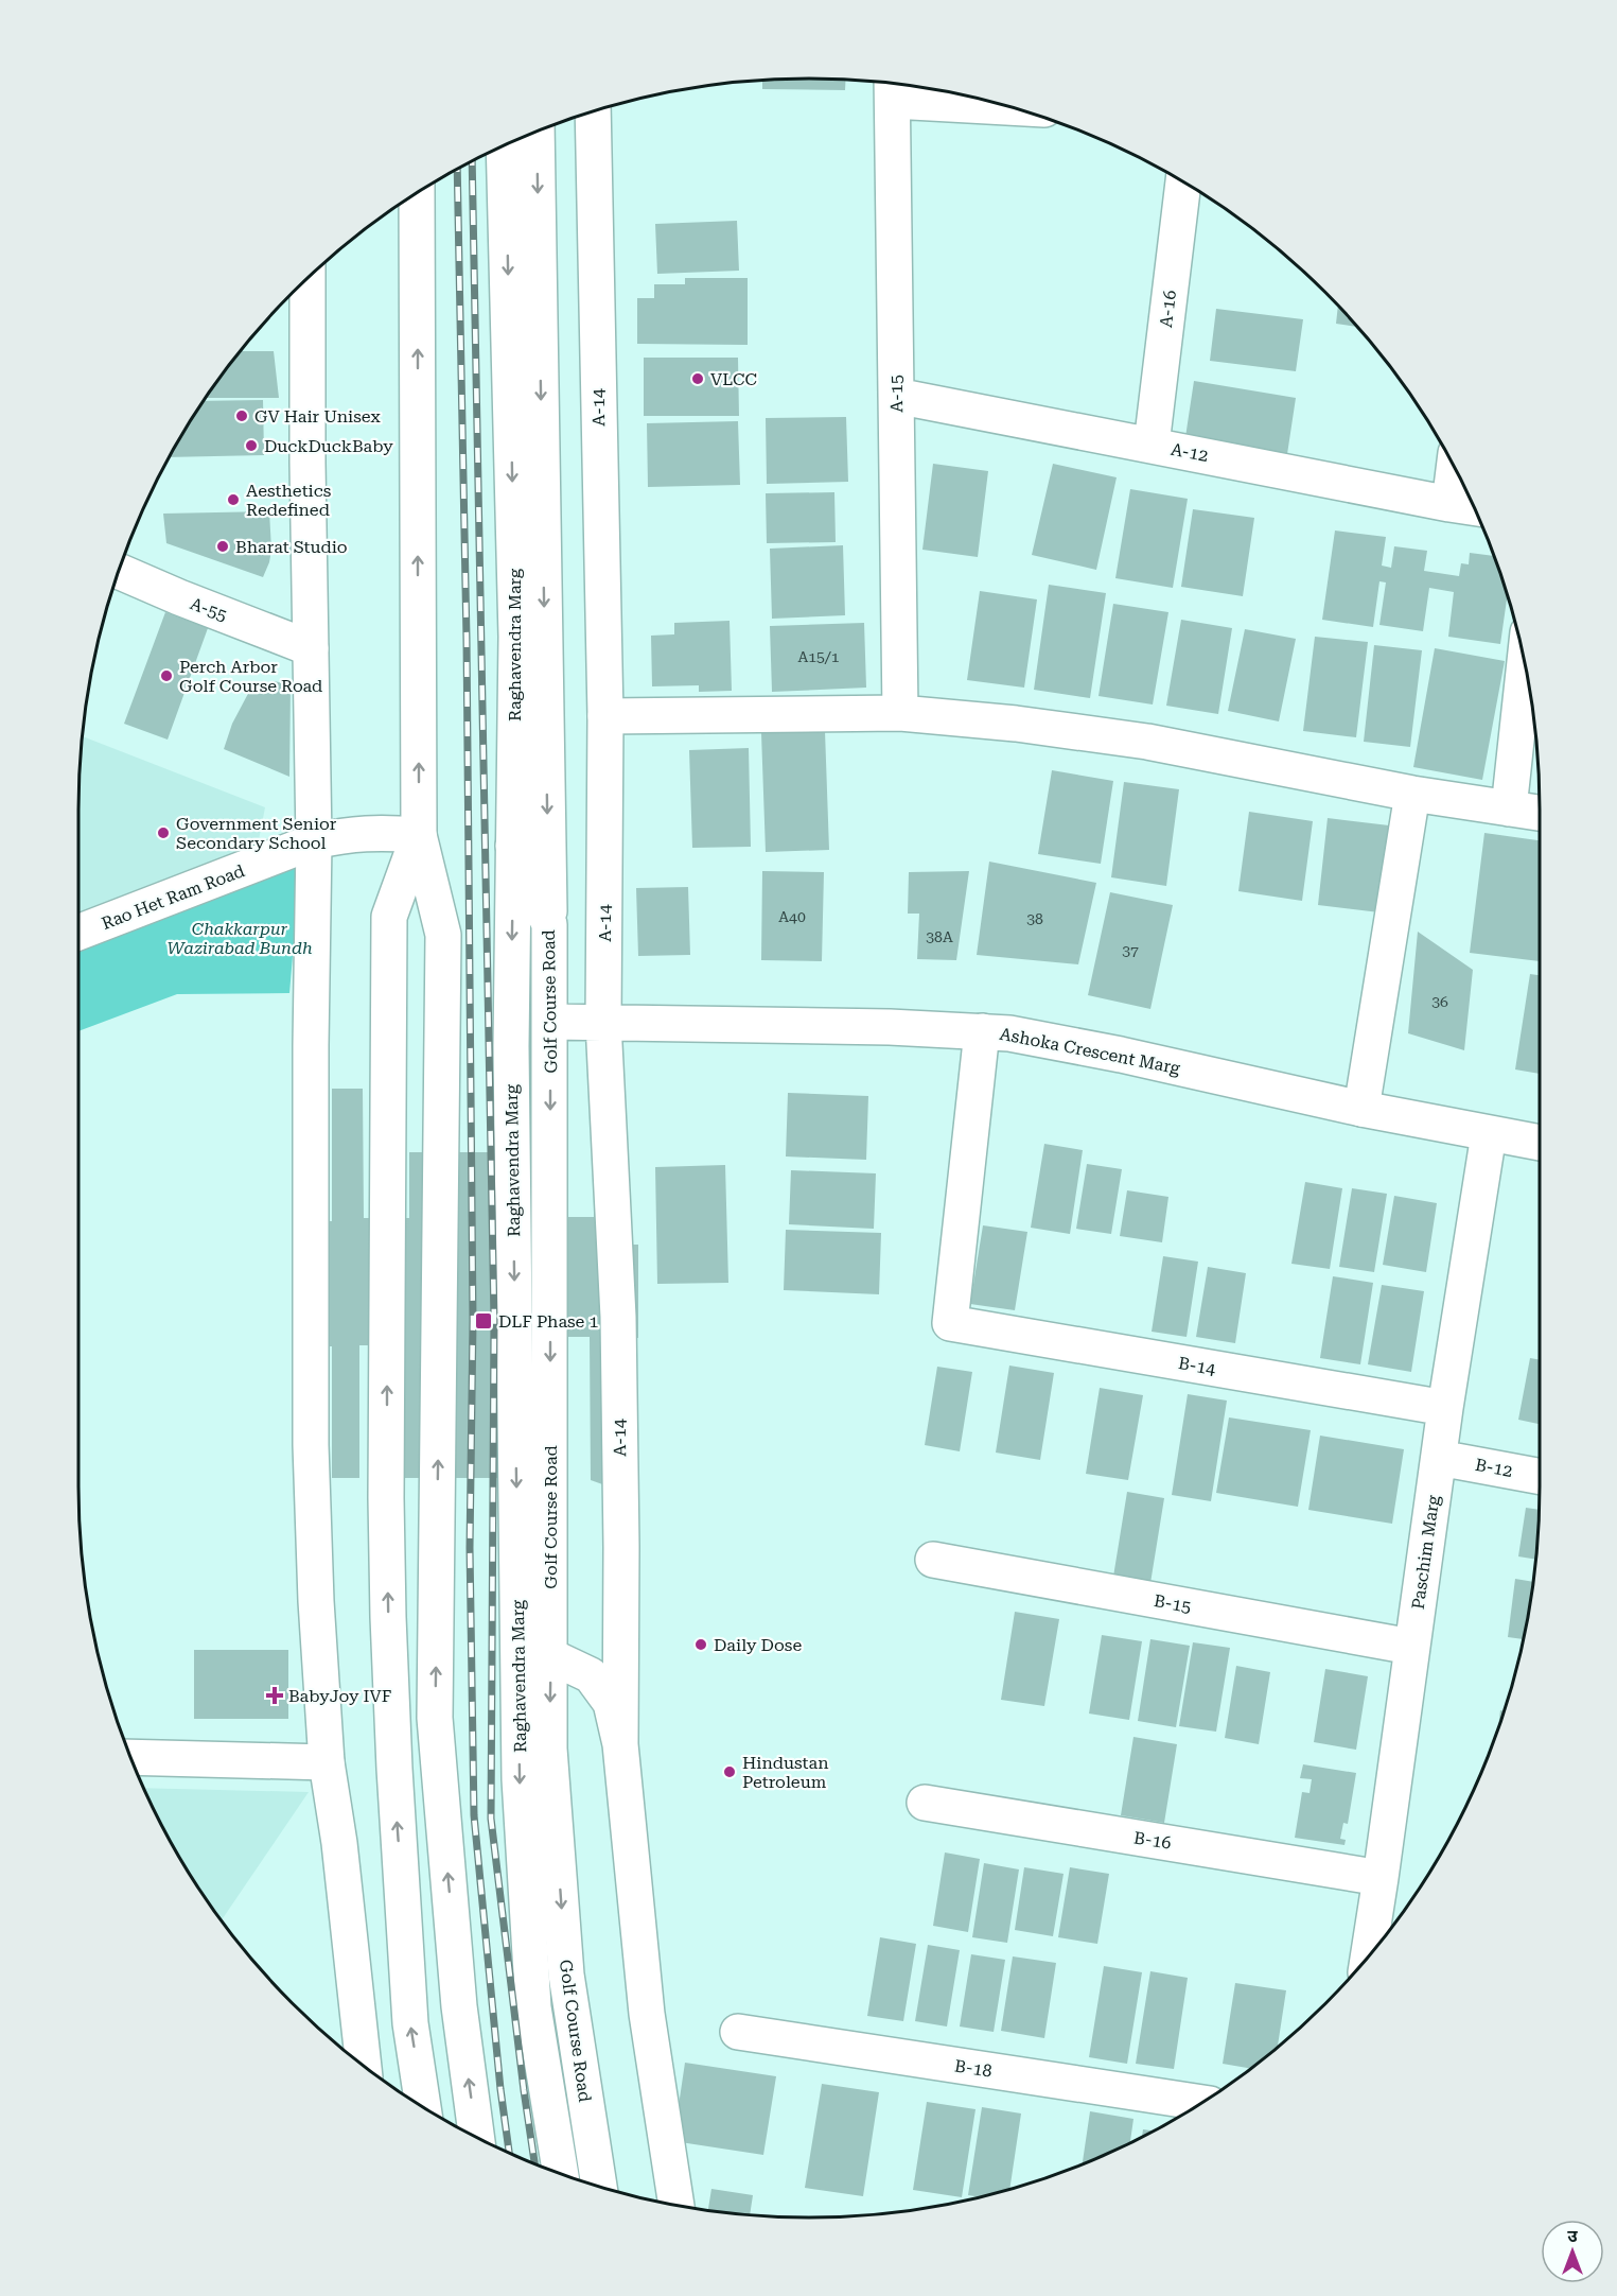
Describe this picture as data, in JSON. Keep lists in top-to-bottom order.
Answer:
{
  "streets": {
    "street": [
      "A-16",
      "A-15",
      "A-14",
      "A-12",
      "A-55",
      "Raghavendra Marg",
      "Rao Het Ram Road",
      "Golf Course Road",
      "Ashoka Crescent Marg",
      "B-14",
      "B-12",
      "Paschim Marg",
      "B-15",
      "B-16",
      "B-18"
    ]
  },
  "crossings": [
    ["A-16", "A-12"],
    ["A-15", "A-12"],
    ["A-14", "Ashoka Crescent Marg"],
    ["Raghavendra Marg", "Golf Course Road"],
    ["Golf Course Road", "Ashoka Crescent Marg"],
    ["Ashoka Crescent Marg", "B-14"],
    ["Ashoka Crescent Marg", "Paschim Marg"],
    ["B-14", "Paschim Marg"],
    ["B-12", "Paschim Marg"],
    ["Paschim Marg", "B-15"],
    ["Paschim Marg", "B-16"]
  ],
  "parks": ["Chakkarpur Wazirabad Bundh"],
  "places": {
    "other": [
      "VLCC",
      "GV Hair Unisex",
      "DuckDuckBaby",
      "Aesthetics Redefined",
      "Bharat Studio",
      "Perch Arbor Golf Course Road",
      "Government Senior Secondary School",
      "Daily Dose",
      "Hindustan Petroleum"
    ],
    "transit": ["DLF Phase 1"],
    "health": ["BabyJoy IVF"]
  },
  "house_numbers": [
    "A15/1",
    "A40",
    "38",
    "38A",
    "37",
    "36"
  ],
  "north": "top"
}
